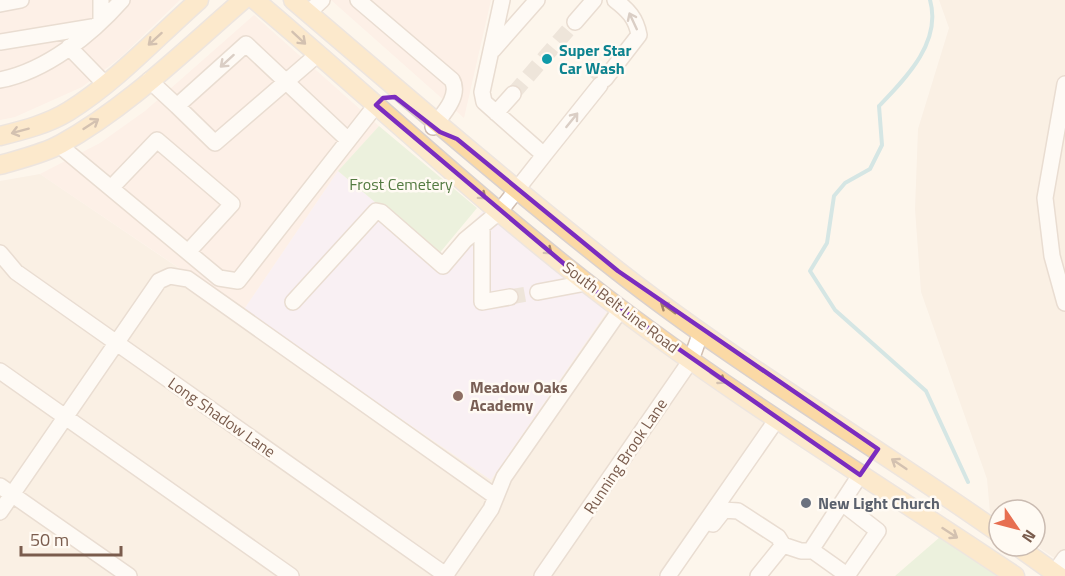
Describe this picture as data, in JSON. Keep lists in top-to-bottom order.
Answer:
{
  "streets": {
    "main road": ["South Belt Line Road"],
    "street": ["Long Shadow Lane", "Running Brook Lane"]
  },
  "crossings": [
    ["South Belt Line Road", "Running Brook Lane"]
  ],
  "parks": ["Frost Cemetery"],
  "places": ["Super Star Car Wash", "Meadow Oaks Academy", "New Light Church"],
  "scale_bar": "50 m",
  "north": "bottom right"
}
